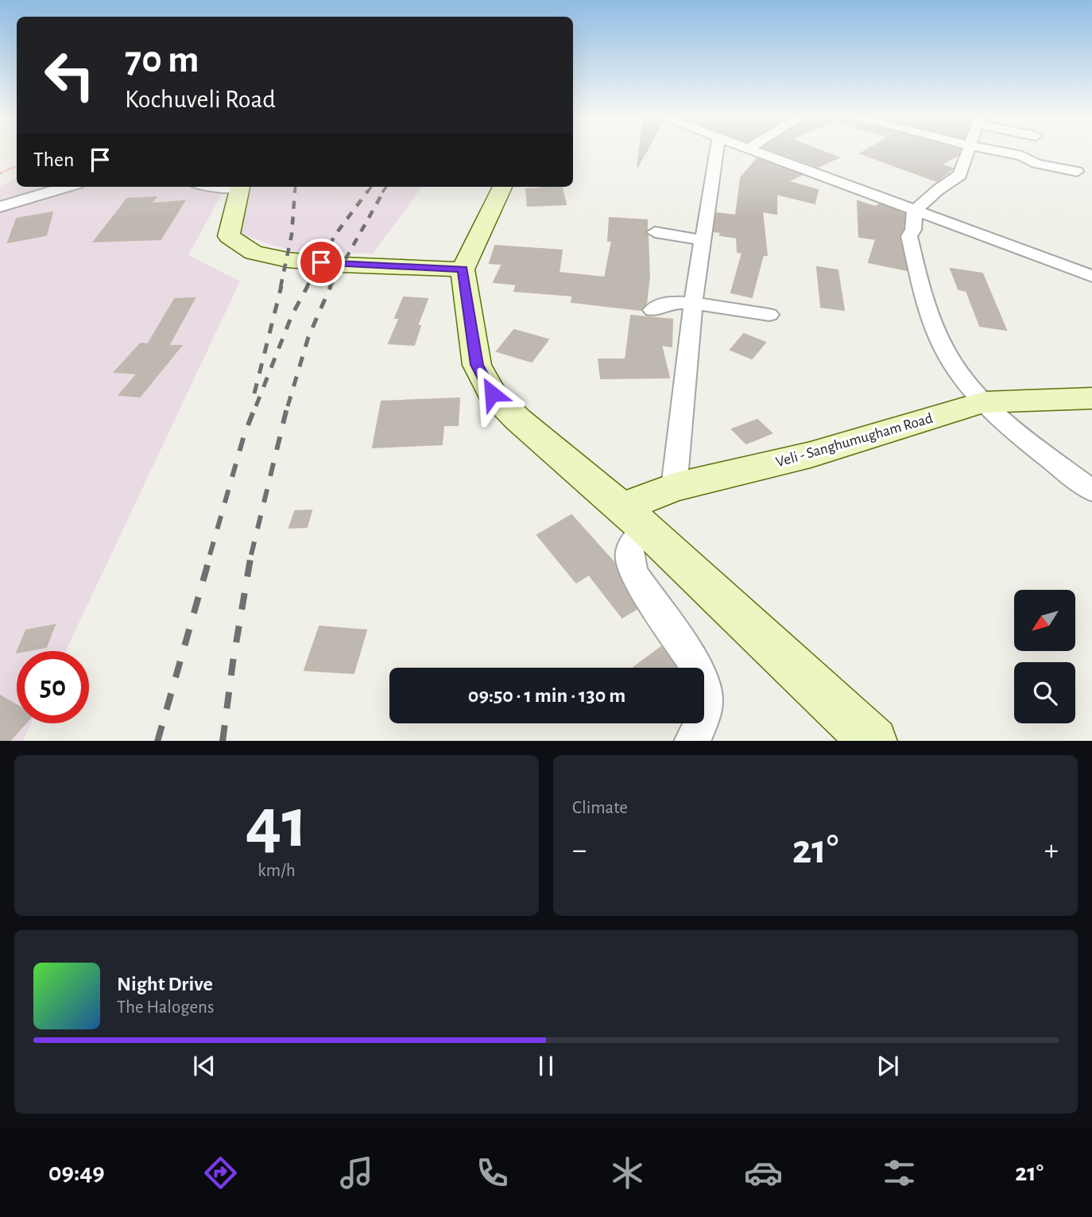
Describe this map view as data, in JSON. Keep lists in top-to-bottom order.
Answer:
{
  "streets": {
    "main road": ["Veli - Sanghumugham Road"]
  },
  "north": "bottom left",
  "page": {
    "turn": ["70 m", "Kochuveli Road"],
    "then": "Then",
    "limit": "50",
    "trip": "09:50 · 1 min · 130 m",
    "tile": [
      ["41", "km/h"],
      "Climate"
    ],
    "heat": ["−", "21°", "+"],
    "song": ["Night Drive", "The Halogens"],
    "tabs": ["09:49", "21°"]
  }
}
